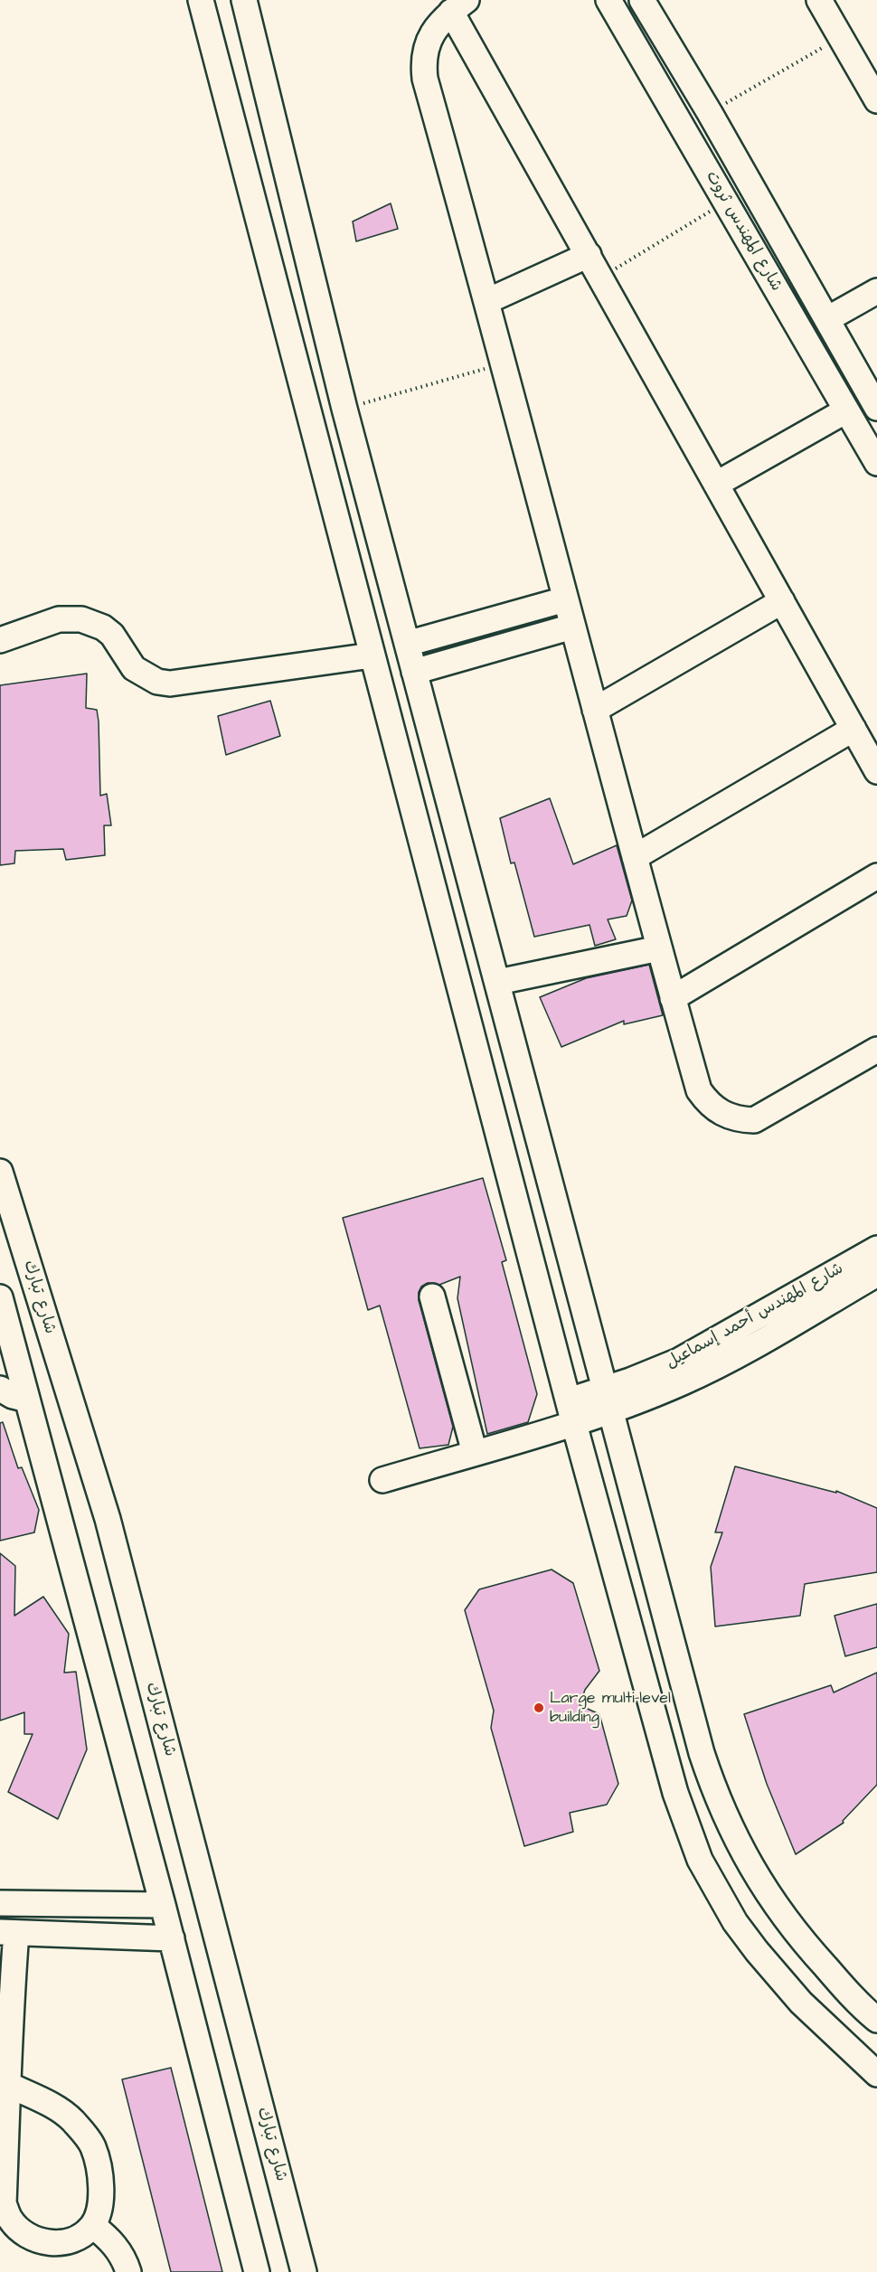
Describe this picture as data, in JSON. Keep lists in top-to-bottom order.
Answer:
{
  "streets": {
    "street": ["شارع المهندس ثروت", "شارع تبارك", "شارع المهندس أحمد إسماعيل"]
  },
  "places": ["Large multi-level building"]
}
